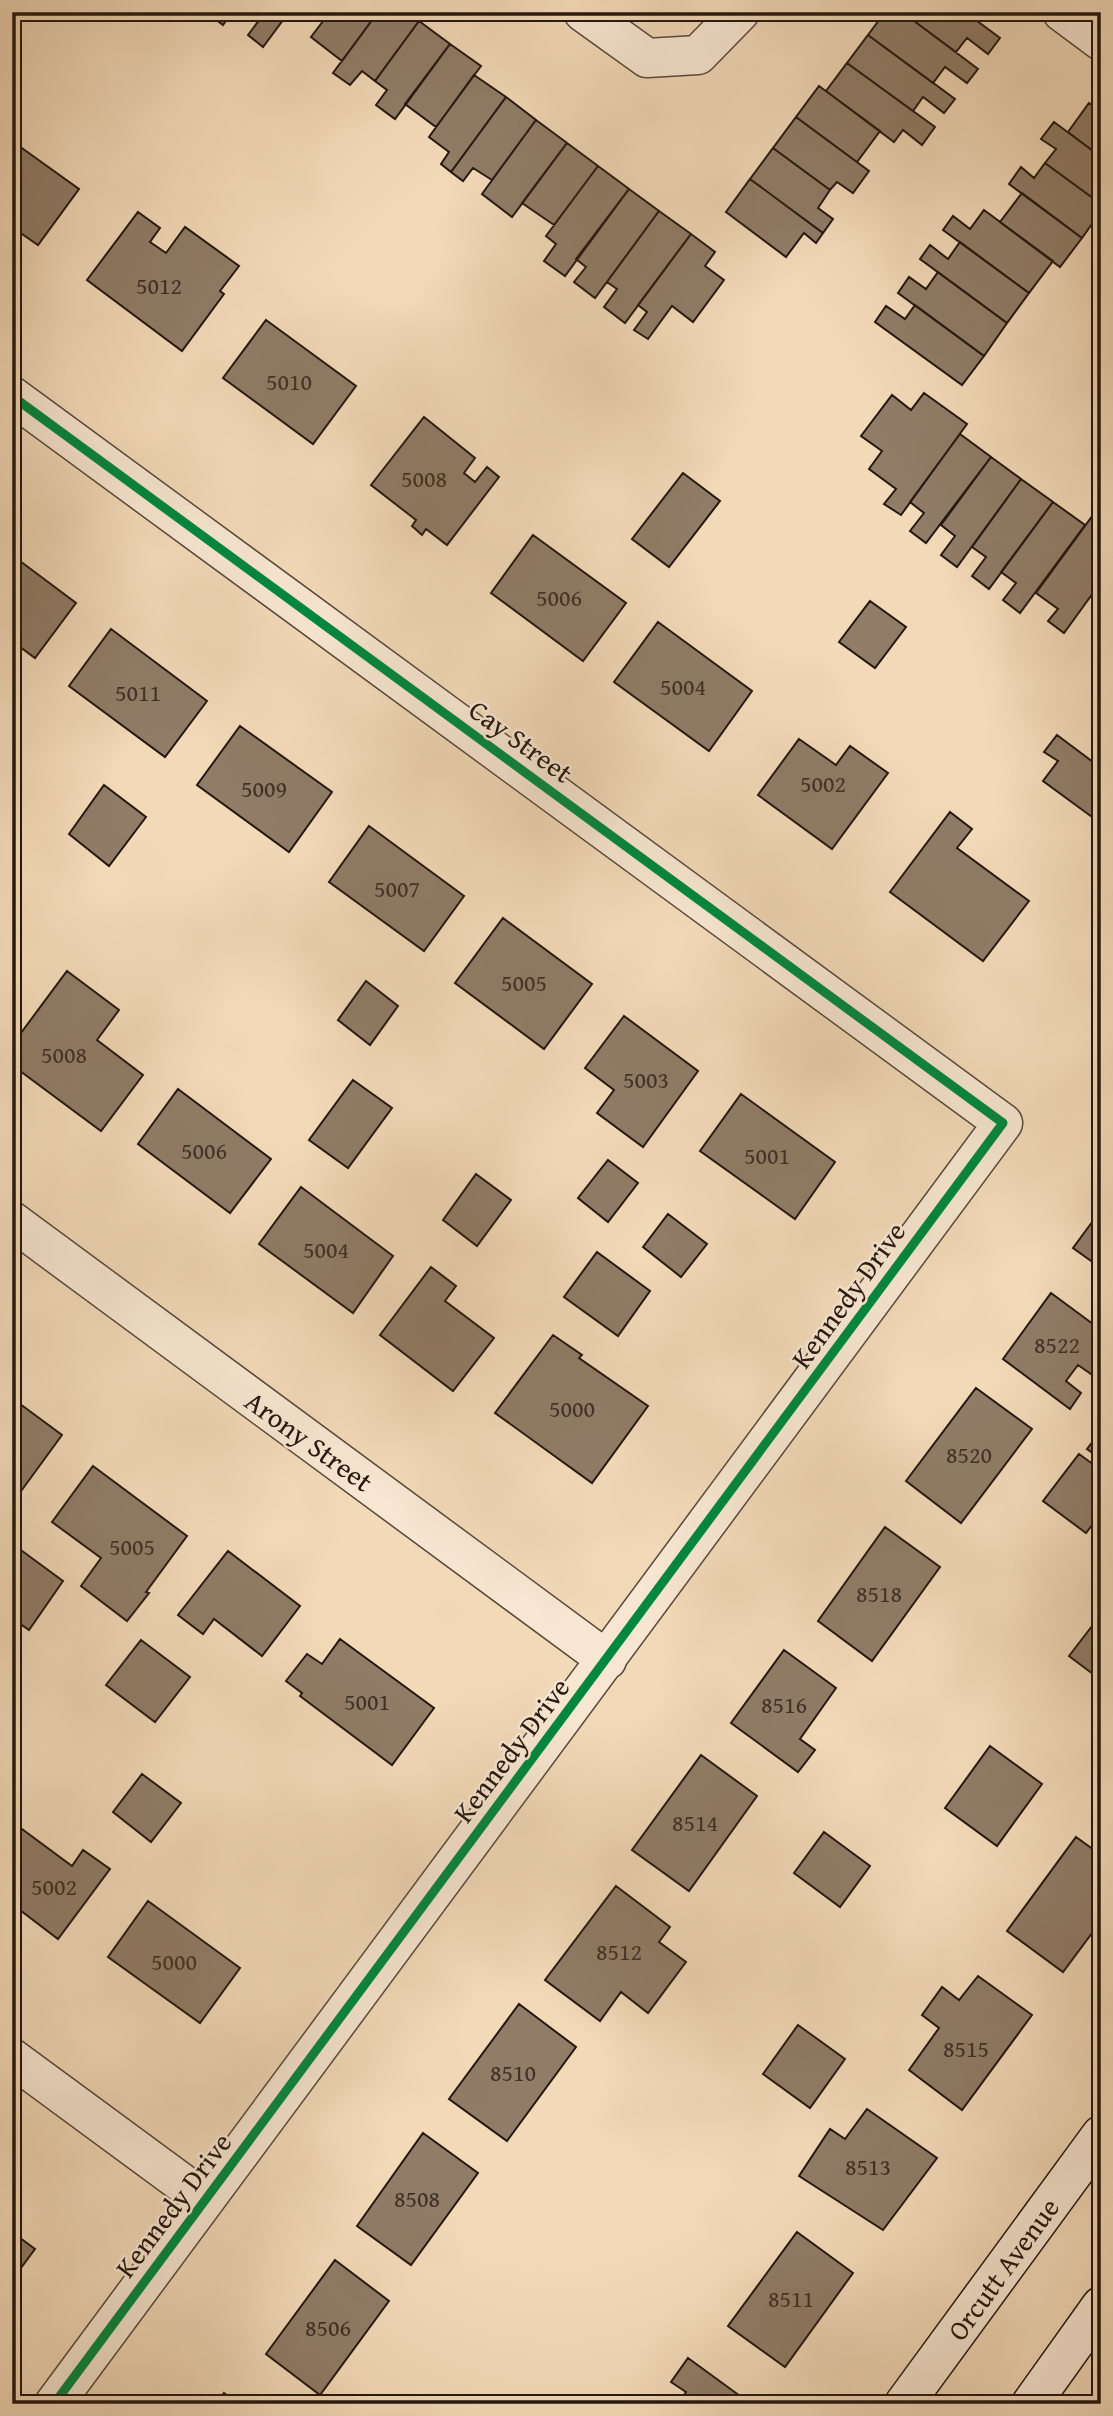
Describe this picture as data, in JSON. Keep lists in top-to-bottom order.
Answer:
{
  "streets": {
    "street": [
      "Cay Street",
      "Kennedy Drive",
      "Arony Street",
      "Orcutt Avenue"
    ]
  },
  "crossings": [
    ["Cay Street", "Kennedy Drive"],
    ["Kennedy Drive", "Arony Street"]
  ],
  "house_numbers": [
    "5012",
    "5010",
    "5008",
    "5006",
    "5004",
    "5011",
    "5002",
    "5009",
    "5007",
    "5005",
    "5008",
    "5003",
    "5006",
    "5001",
    "5004",
    "8522",
    "5000",
    "8520",
    "5005",
    "8518",
    "5001",
    "8516",
    "8514",
    "5002",
    "8512",
    "5000",
    "8515",
    "8510",
    "8513",
    "8508",
    "8511",
    "8506"
  ]
}
